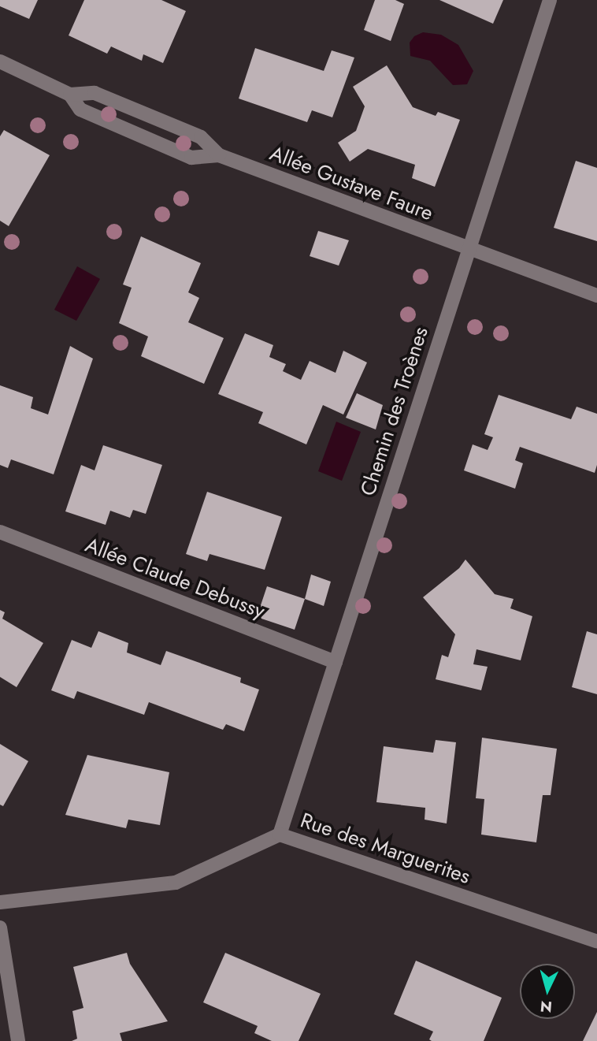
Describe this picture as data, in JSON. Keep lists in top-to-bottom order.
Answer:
{
  "streets": {
    "street": [
      "Allée Gustave Faure",
      "Chemin des Troènes",
      "Allée Claude Debussy",
      "Rue des Marguerites"
    ]
  },
  "crossings": [
    ["Allée Gustave Faure", "Chemin des Troènes"],
    ["Chemin des Troènes", "Allée Claude Debussy"],
    ["Chemin des Troènes", "Rue des Marguerites"]
  ],
  "north": "bottom"
}
